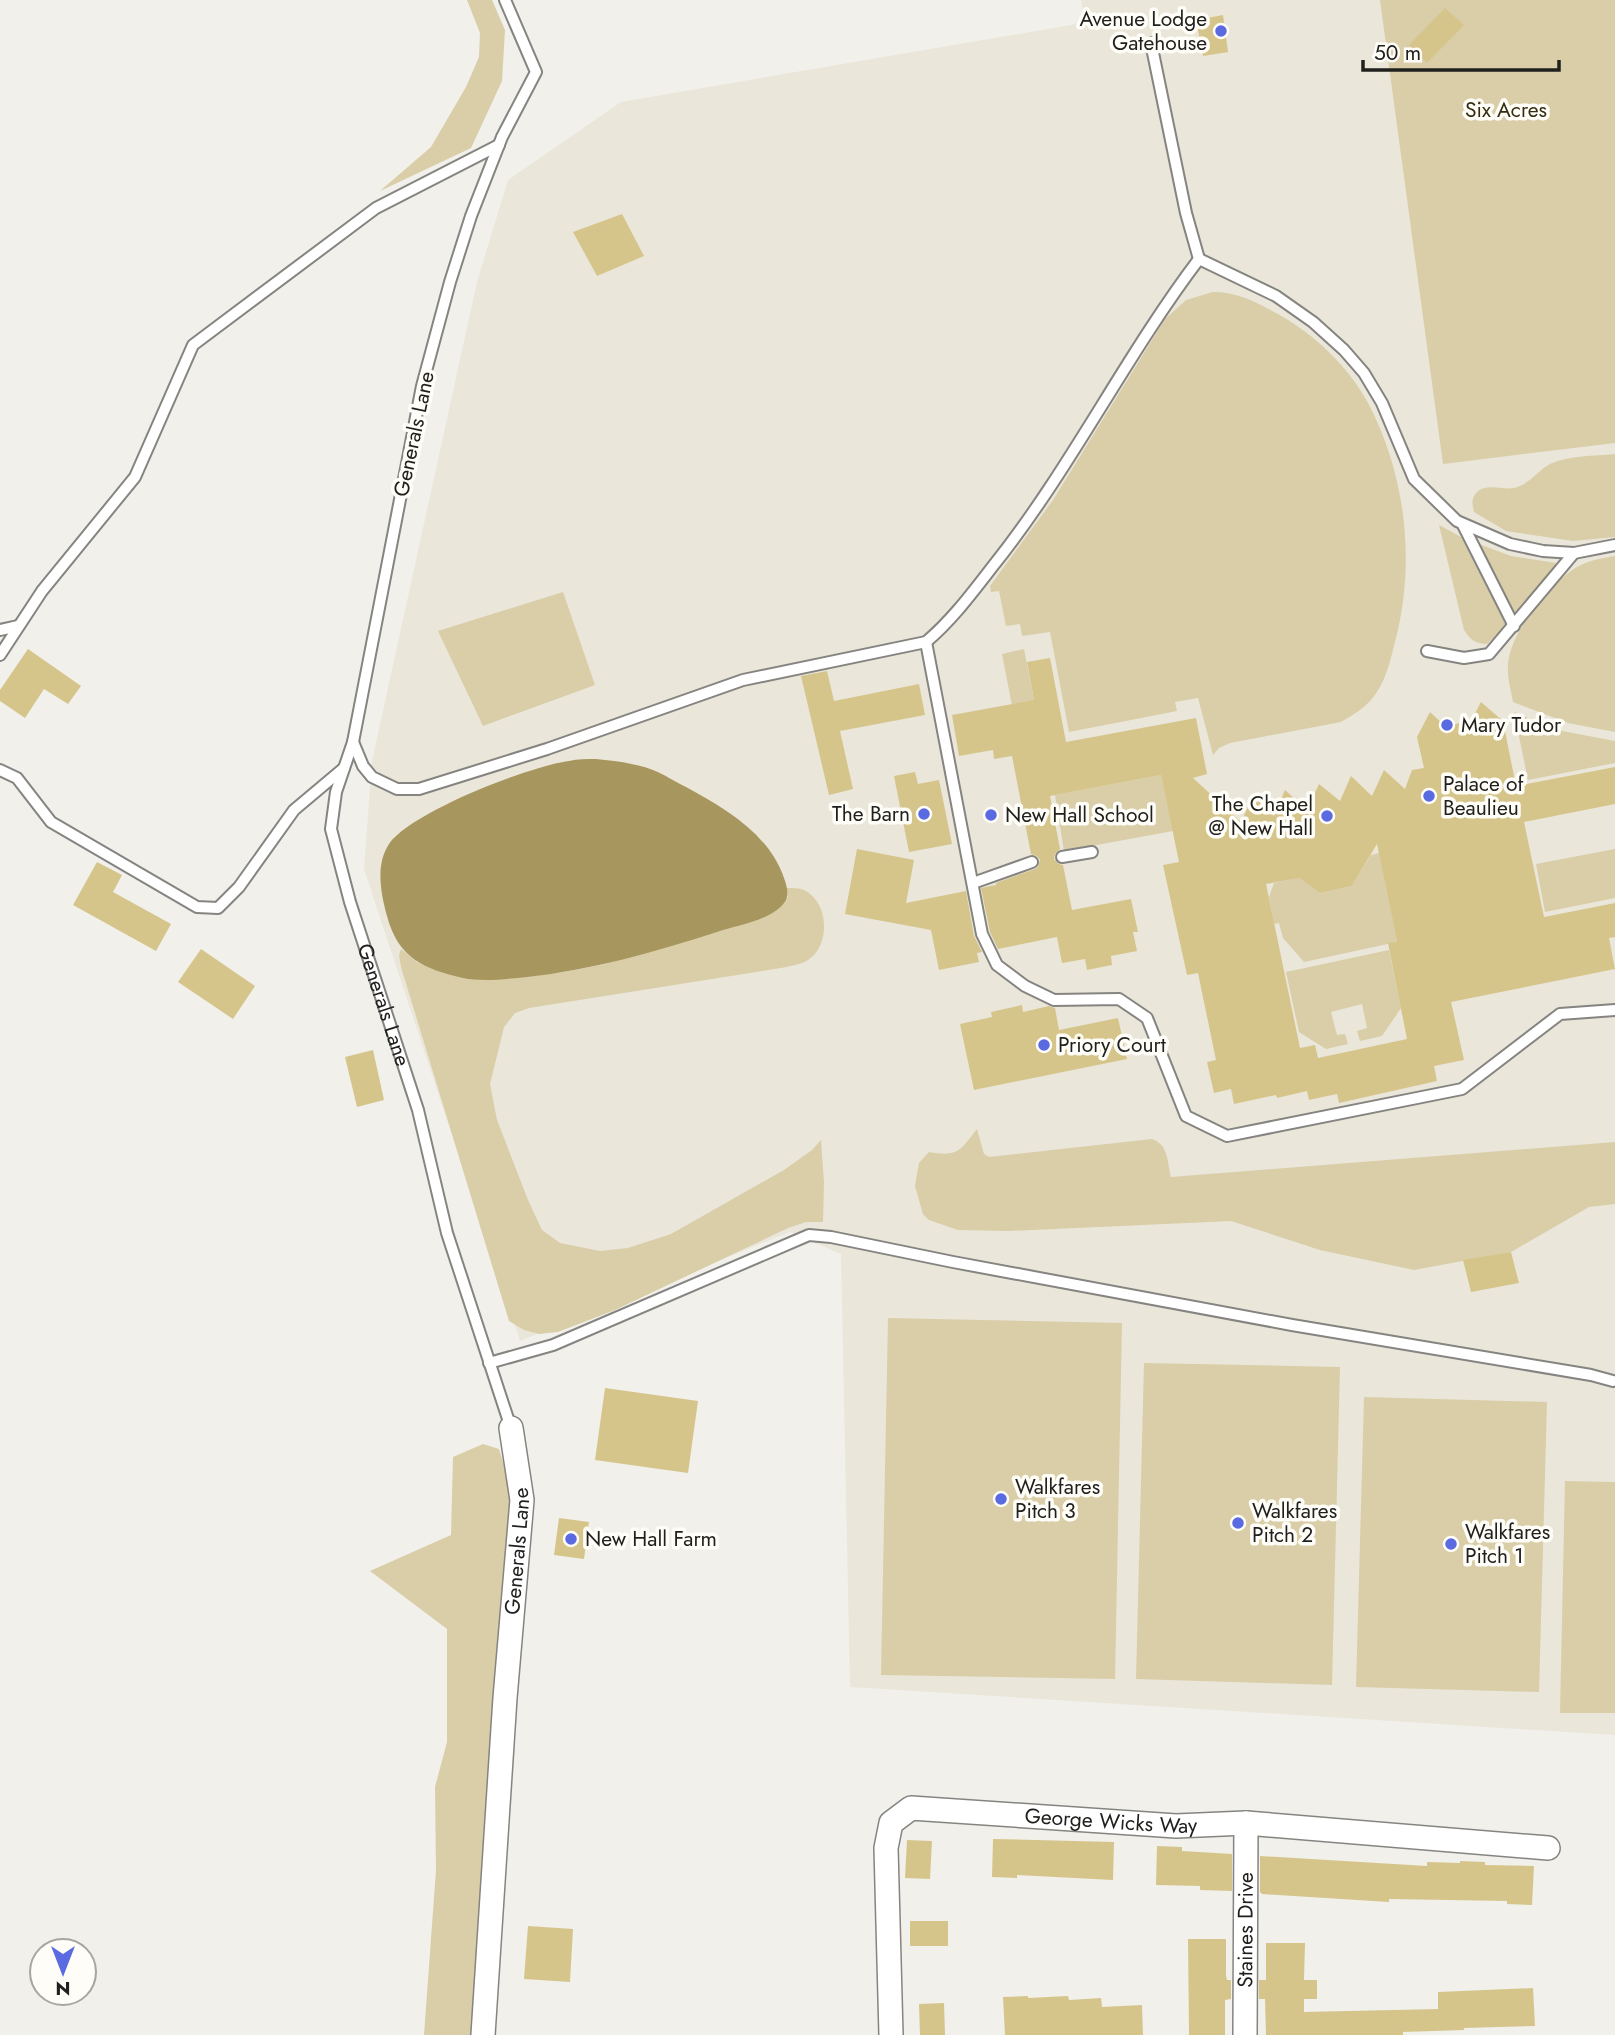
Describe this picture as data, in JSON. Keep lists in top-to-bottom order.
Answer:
{
  "streets": {
    "street": ["Generals Lane", "George Wicks Way", "Staines Drive"]
  },
  "crossings": [
    ["George Wicks Way", "Staines Drive"]
  ],
  "parks": ["Six Acres"],
  "places": [
    "Avenue Lodge Gatehouse",
    "Mary Tudor",
    "Palace of Beaulieu",
    "The Barn",
    "New Hall School",
    "The Chapel @ New Hall",
    "Priory Court",
    "Walkfares Pitch 3",
    "Walkfares Pitch 2",
    "New Hall Farm",
    "Walkfares Pitch 1"
  ],
  "scale_bar": "50 m",
  "north": "bottom"
}
